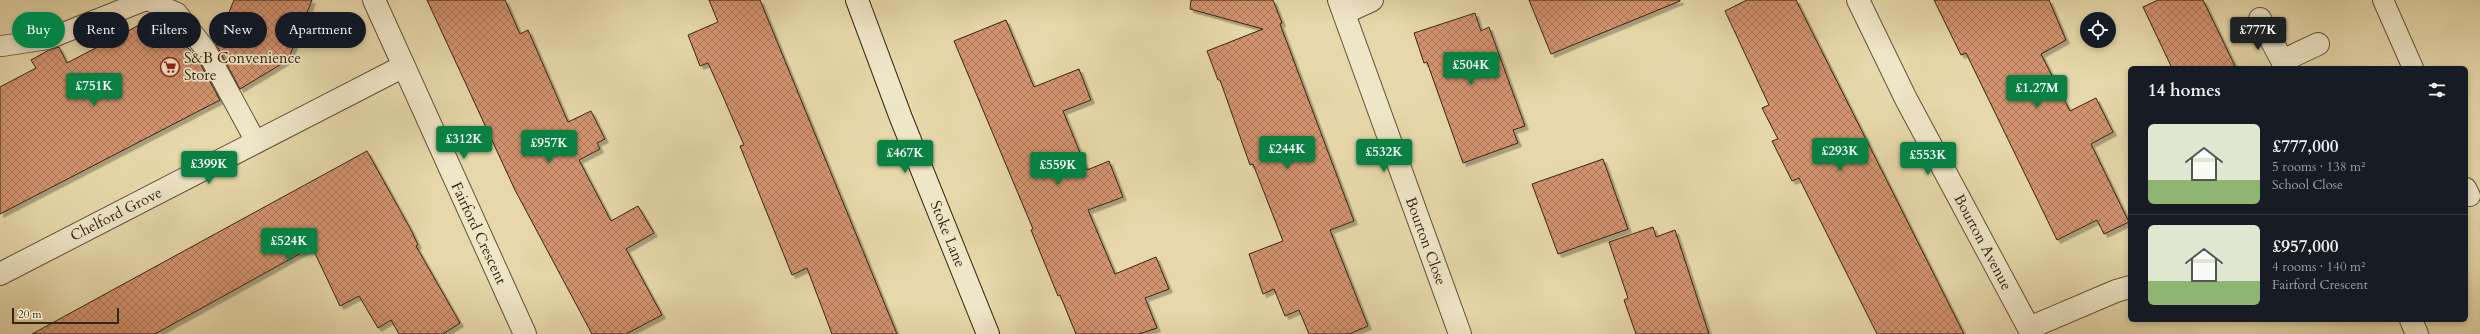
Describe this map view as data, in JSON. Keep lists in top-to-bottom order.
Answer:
{
  "streets": {
    "street": [
      "Chelford Grove",
      "Fairford Crescent",
      "Stoke Lane",
      "Bourton Close",
      "Bourton Avenue"
    ]
  },
  "crossings": [
    ["Chelford Grove", "Fairford Crescent"]
  ],
  "places": {
    "supermarket": ["S&B Convenience Store"]
  },
  "scale_bar": "20 m",
  "page": {
    "chip": [
      "Buy",
      "Rent",
      "Filters",
      "New",
      "Apartment"
    ],
    "price": [
      "£777K",
      "£504K",
      "£751K",
      "£1.27M",
      "£312K",
      "£957K",
      "£244K",
      "£293K",
      "£532K",
      "£467K",
      "£553K",
      "£399K",
      "£559K",
      "£524K"
    ],
    "heading": "14 homes",
    "list": [
      {
        "name": "£777,000",
        "note": "5 rooms · 138 m² · School Close"
      },
      {
        "name": "£957,000",
        "note": "4 rooms · 140 m² · Fairford Crescent"
      }
    ],
    "scale": "20 m"
  }
}
